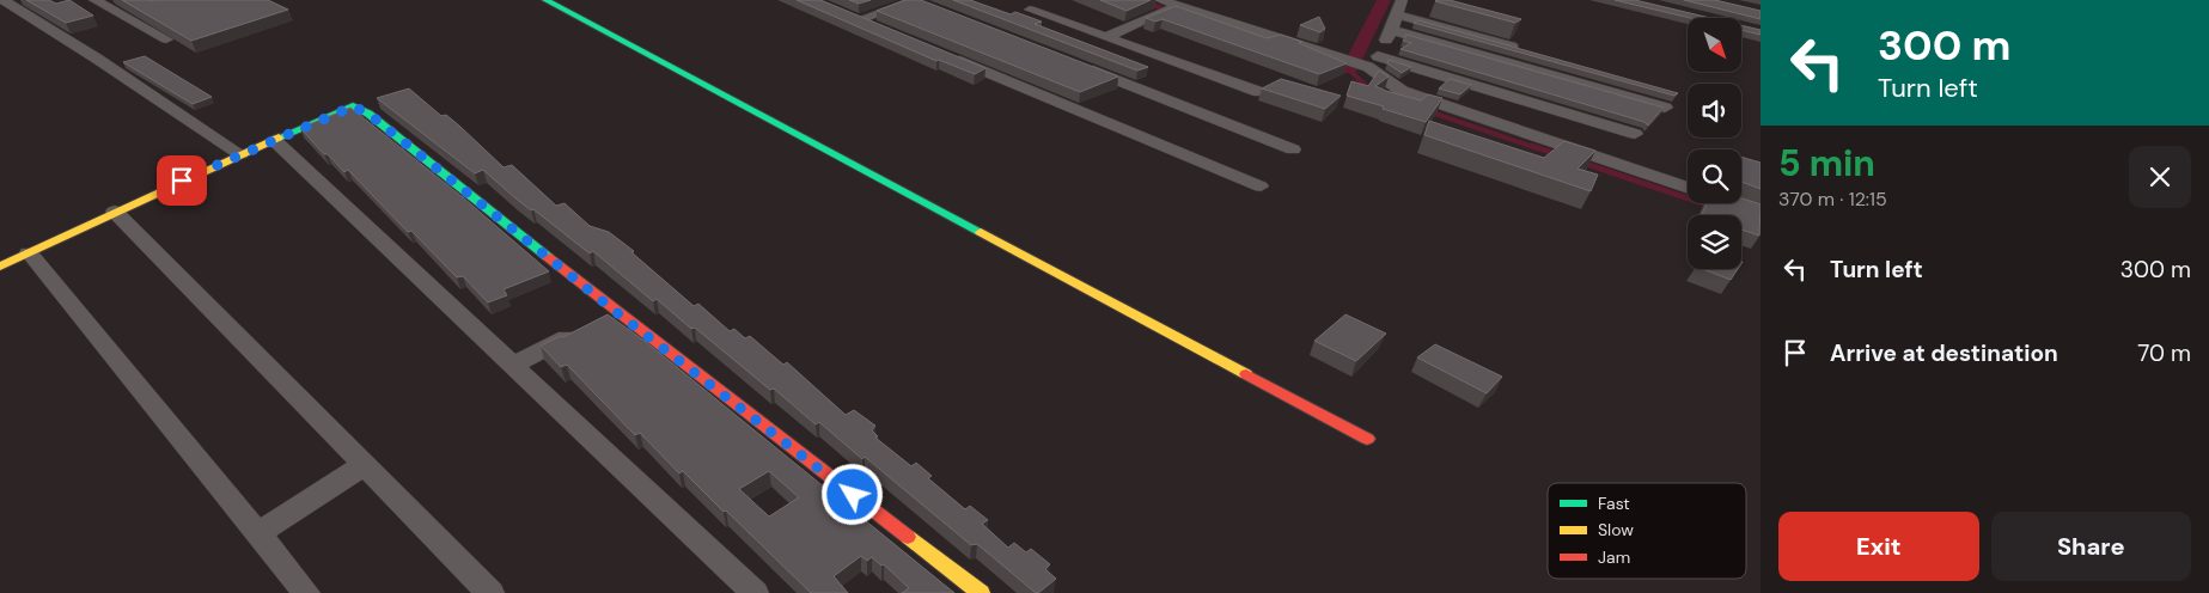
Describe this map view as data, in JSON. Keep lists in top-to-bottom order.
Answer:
{
  "legend": ["Fast", "Slow", "Jam"],
  "north": "bottom right",
  "page": {
    "turn": ["300 m", "Turn left"],
    "heading": ["5 min", "370 m · 12:15"],
    "list": [
      {
        "name": "Turn left",
        "value": "300 m"
      },
      {
        "name": "Arrive at destination",
        "value": "70 m"
      }
    ],
    "buttons": ["Exit", "Share"]
  }
}
